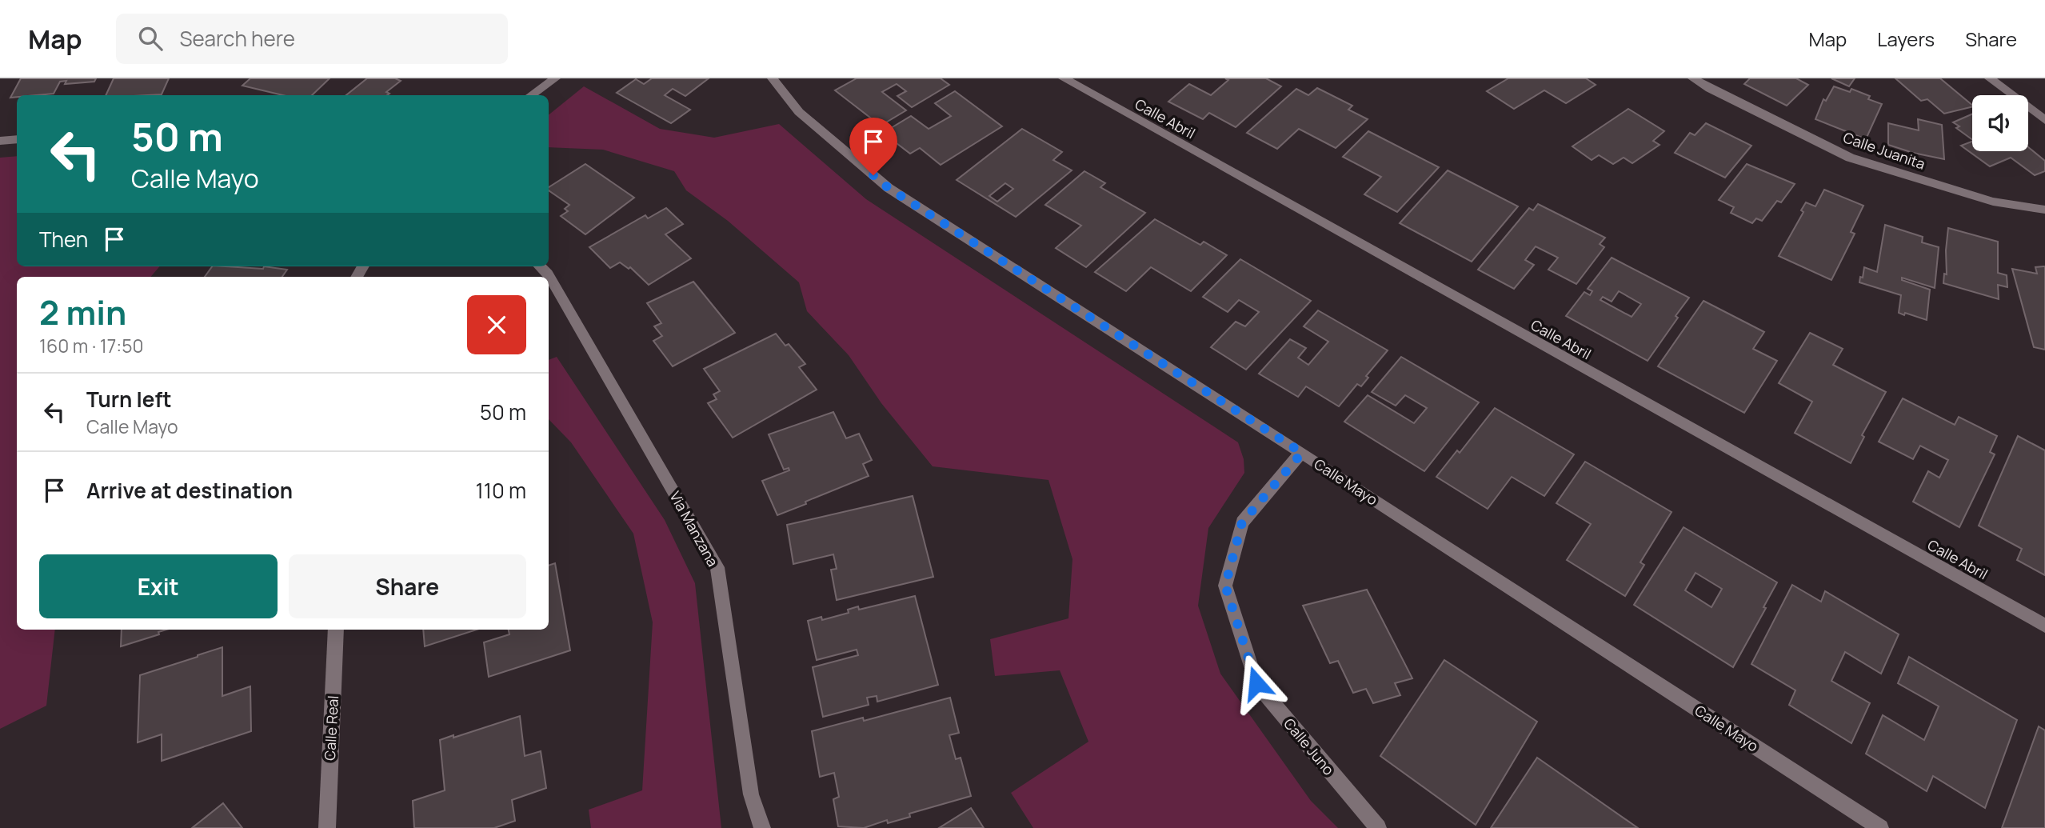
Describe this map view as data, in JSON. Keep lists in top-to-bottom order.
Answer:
{
  "streets": {
    "street": [
      "Calle Abril",
      "Calle Juanita",
      "Calle Mayo",
      "Via Manzana",
      "Calle Real",
      "Calle Juno"
    ]
  },
  "crossings": [
    ["Calle Mayo", "Calle Juno"]
  ],
  "page": {
    "header": "Map",
    "search": "Search here",
    "nav": ["Map", "Layers", "Share"],
    "turn": ["50 m", "Calle Mayo"],
    "then": "Then",
    "heading": ["2 min", "160 m · 17:50"],
    "list": [
      {
        "name": "Turn left",
        "note": "Calle Mayo",
        "value": "50 m"
      },
      {
        "name": "Arrive at destination",
        "value": "110 m"
      }
    ],
    "buttons": ["Exit", "Share"]
  }
}
